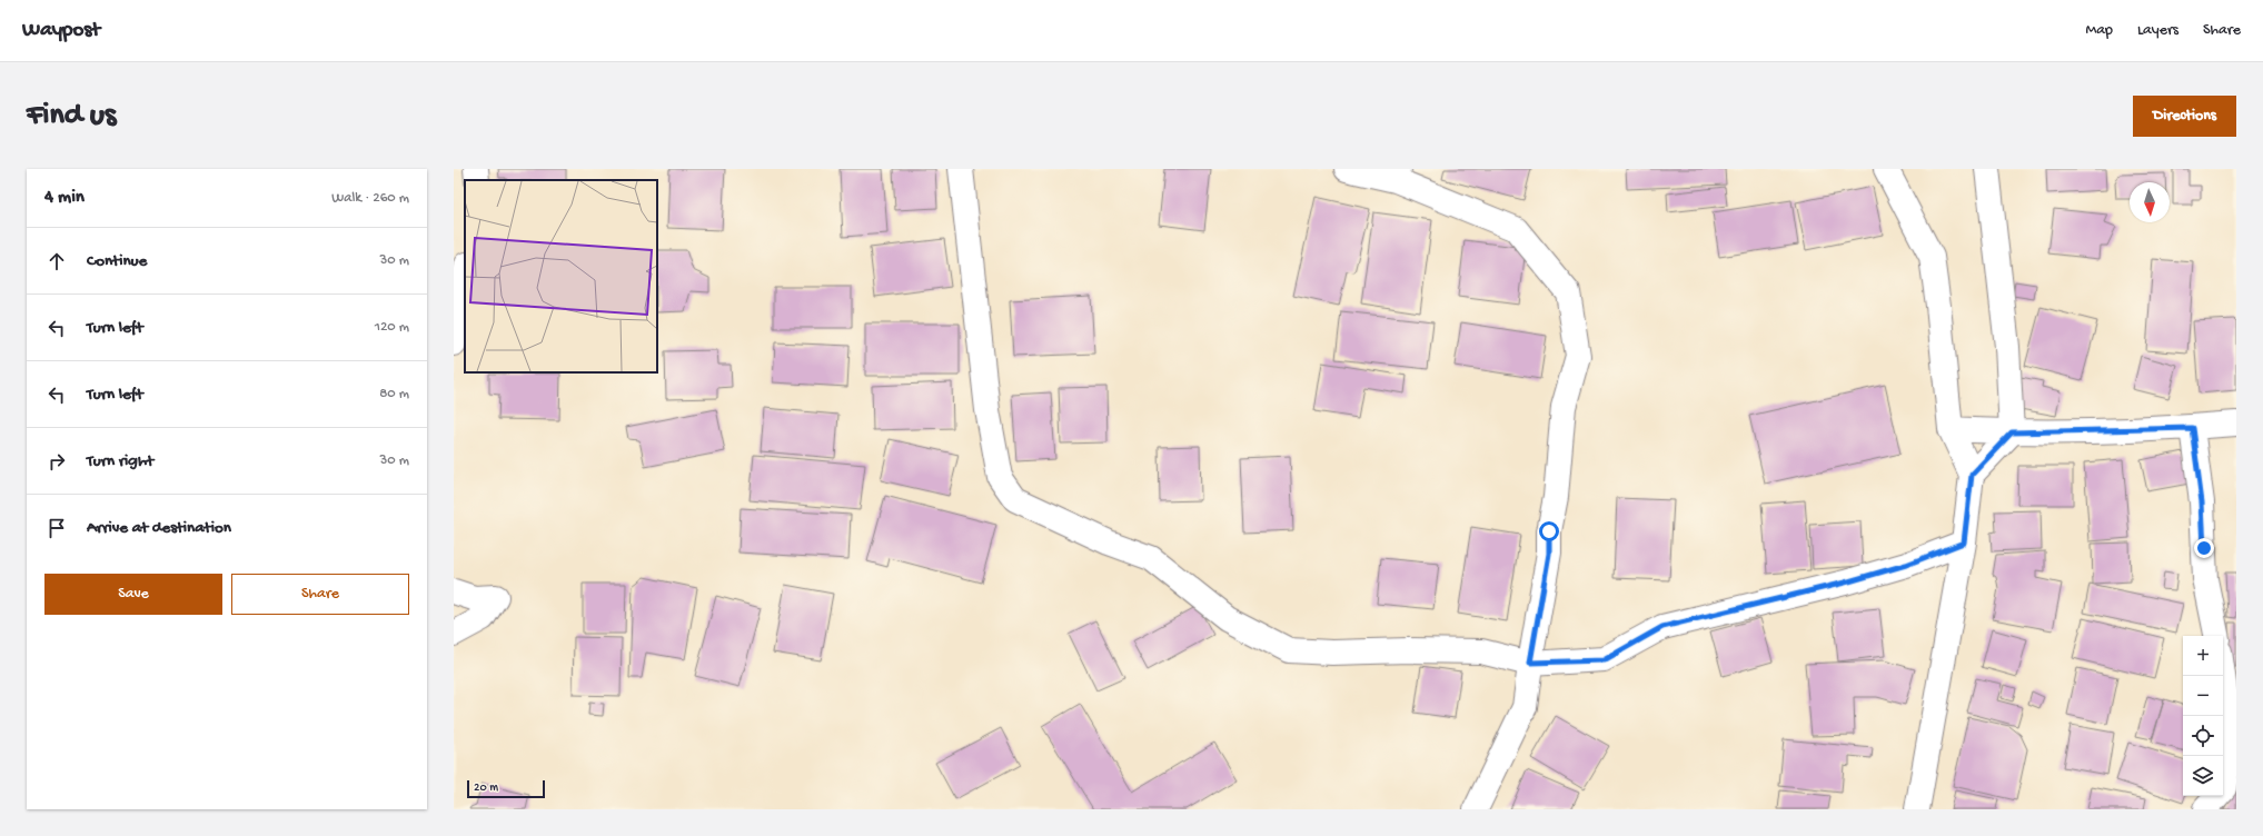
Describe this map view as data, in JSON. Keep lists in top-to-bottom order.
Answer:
{
  "scale_bar": "20 m",
  "north": "bottom",
  "page": {
    "header": "Waypost",
    "nav": ["Map", "Layers", "Share"],
    "buttons": [
      "Directions",
      ["Save", "Share"]
    ],
    "title": "Find us",
    "heading": ["4 min", "Walk · 260 m"],
    "list": [
      ["Continue", "30 m"],
      ["Turn left", "120 m"],
      ["Turn left", "80 m"],
      ["Turn right", "30 m"],
      "Arrive at destination"
    ],
    "map_buttons": ["+", "−"],
    "scale": "20 m"
  }
}
